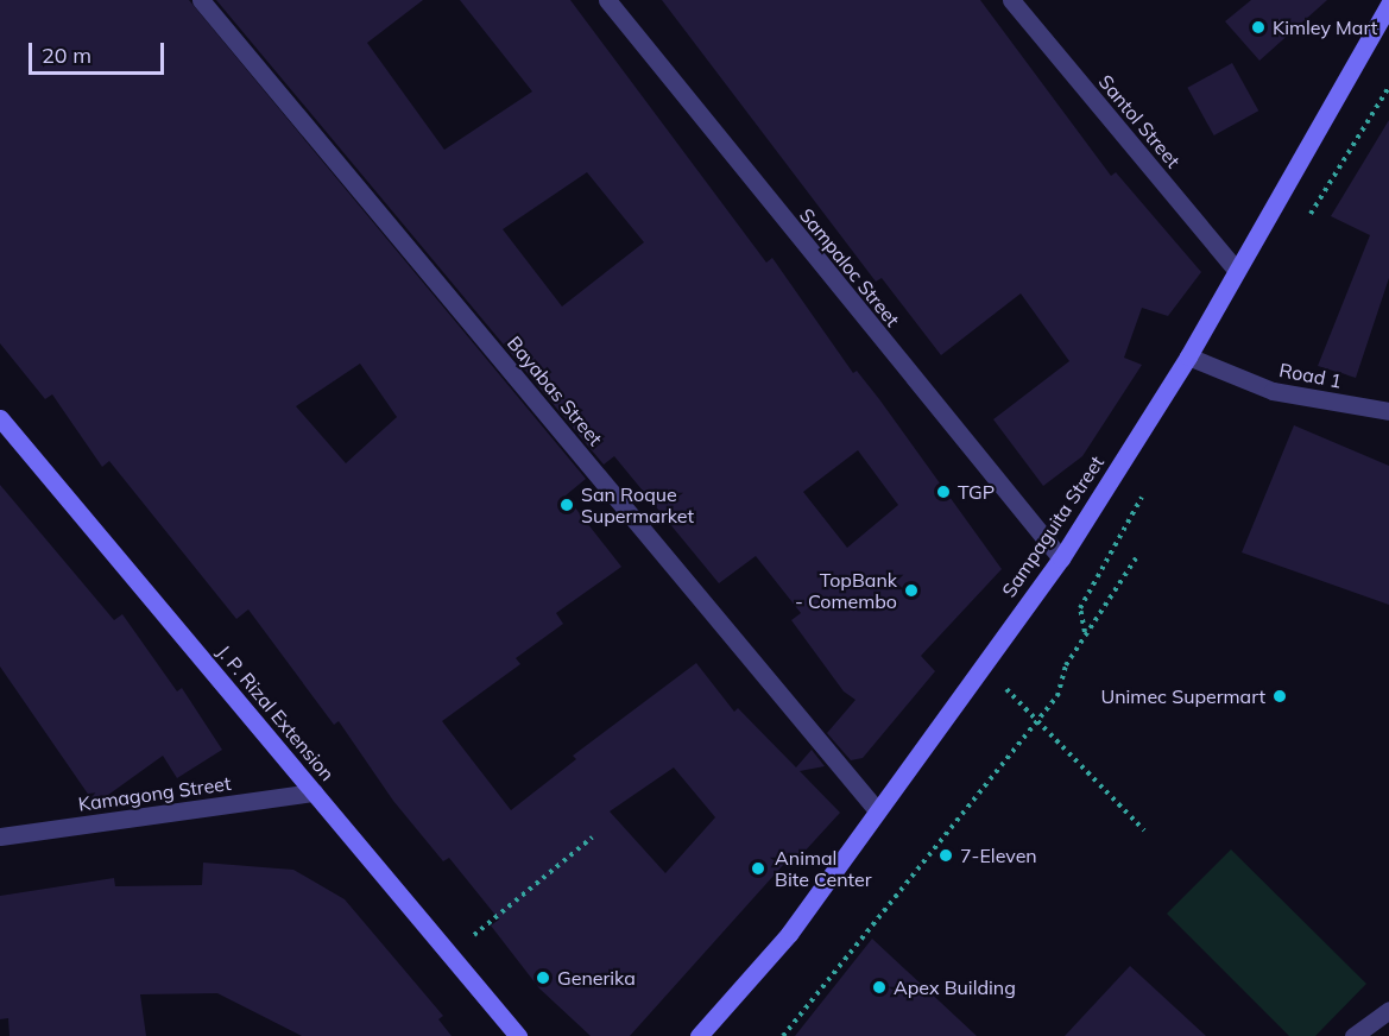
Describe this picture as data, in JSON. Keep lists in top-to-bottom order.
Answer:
{
  "streets": {
    "street": [
      "Santol Street",
      "Sampaloc Street",
      "Road 1",
      "Bayabas Street",
      "Sampaguita Street",
      "J. P. Rizal Extension",
      "Kamagong Street"
    ]
  },
  "crossings": [
    ["Santol Street", "Sampaguita Street"],
    ["Sampaloc Street", "Sampaguita Street"],
    ["Road 1", "Sampaguita Street"],
    ["Bayabas Street", "Sampaguita Street"],
    ["J. P. Rizal Extension", "Kamagong Street"]
  ],
  "places": [
    "Kimley Mart",
    "TGP",
    "San Roque Supermarket",
    "TopBank - Comembo",
    "Unimec Supermart",
    "7-Eleven",
    "Animal Bite Center",
    "Generika",
    "Apex Building"
  ],
  "scale_bar": "20 m"
}
